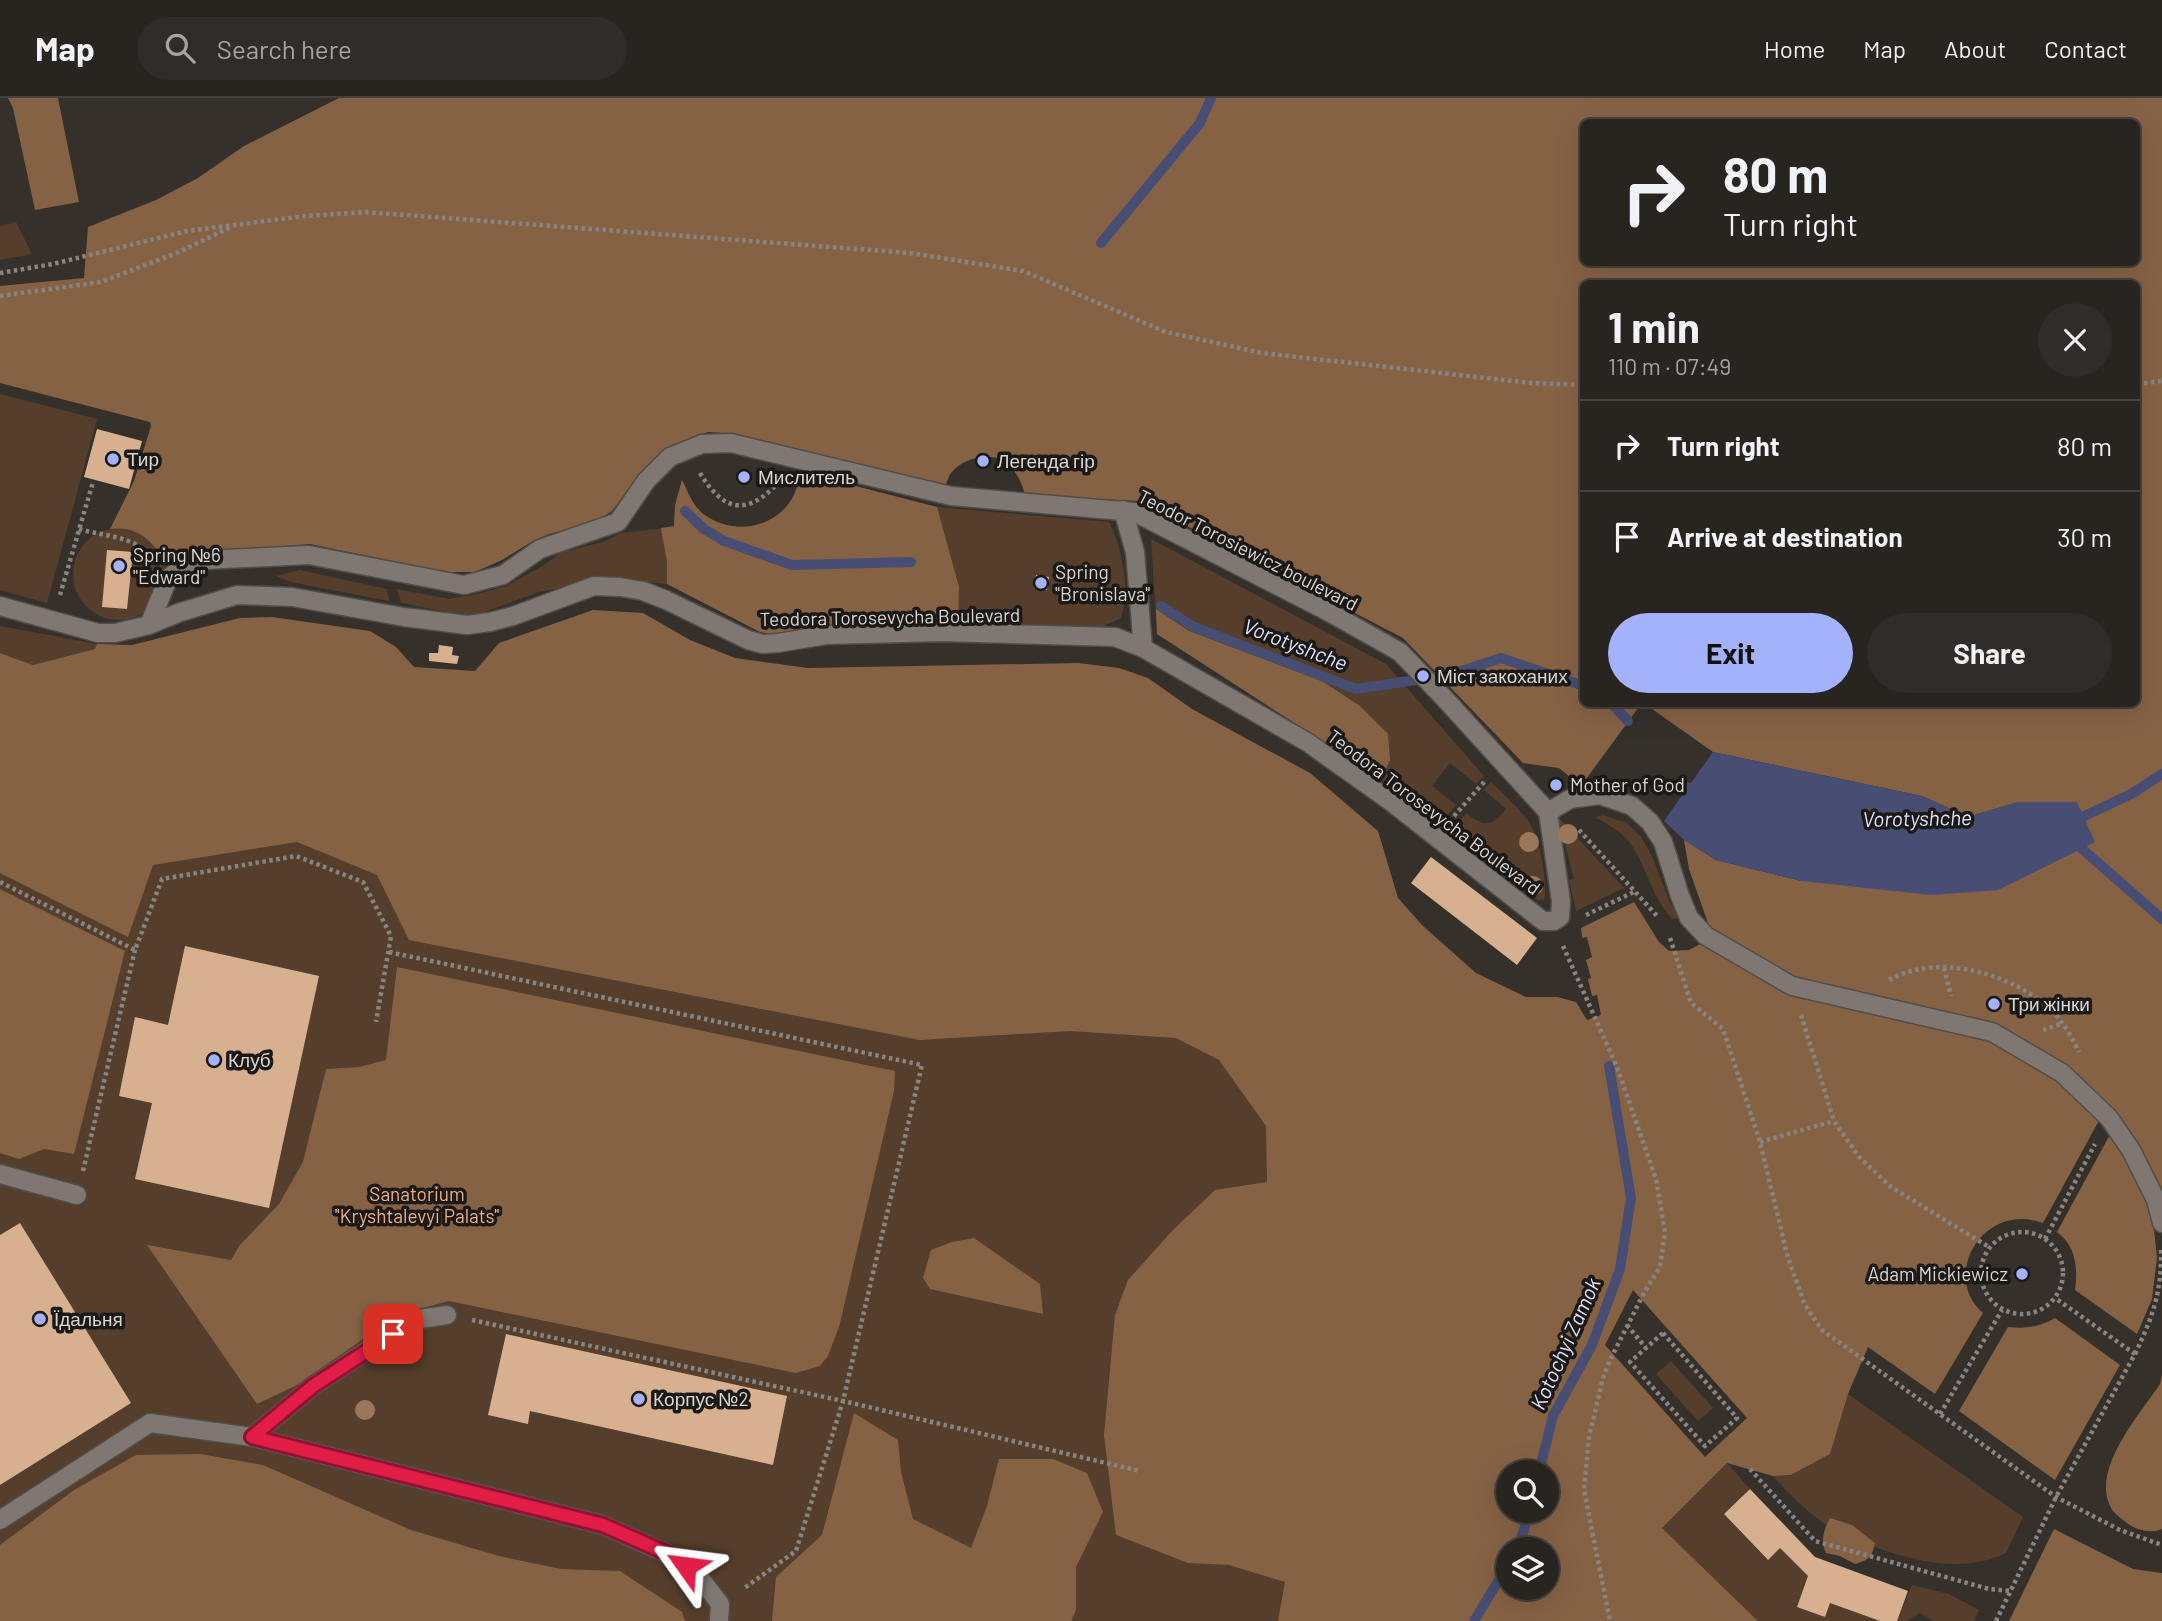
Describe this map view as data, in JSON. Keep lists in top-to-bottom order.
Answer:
{
  "streets": {
    "street": ["Teodor Torosiewicz boulevard", "Teodora Torosevycha Boulevard"]
  },
  "crossings": [
    ["Teodor Torosiewicz boulevard", "Teodora Torosevycha Boulevard"]
  ],
  "water": ["Vorotyshche", "Kotochyi Zamok"],
  "parks": ["Sanatorium \"Kryshtalevyi Palats\""],
  "places": [
    "Тир",
    "Легенда гір",
    "Мислитель",
    "Spring №6 \"Edward\"",
    "Spring \"Bronislava\"",
    "Міст закоханих",
    "Mother of God",
    "Три жінки",
    "Клуб",
    "Adam Mickiewicz",
    "Їдальня",
    "Корпус №2"
  ],
  "page": {
    "header": "Map",
    "search": "Search here",
    "nav": [
      "Home",
      "Map",
      "About",
      "Contact"
    ],
    "turn": ["80 m", "Turn right"],
    "heading": ["1 min", "110 m · 07:49"],
    "list": [
      {
        "name": "Turn right",
        "value": "80 m"
      },
      {
        "name": "Arrive at destination",
        "value": "30 m"
      }
    ],
    "buttons": ["Exit", "Share"]
  }
}
